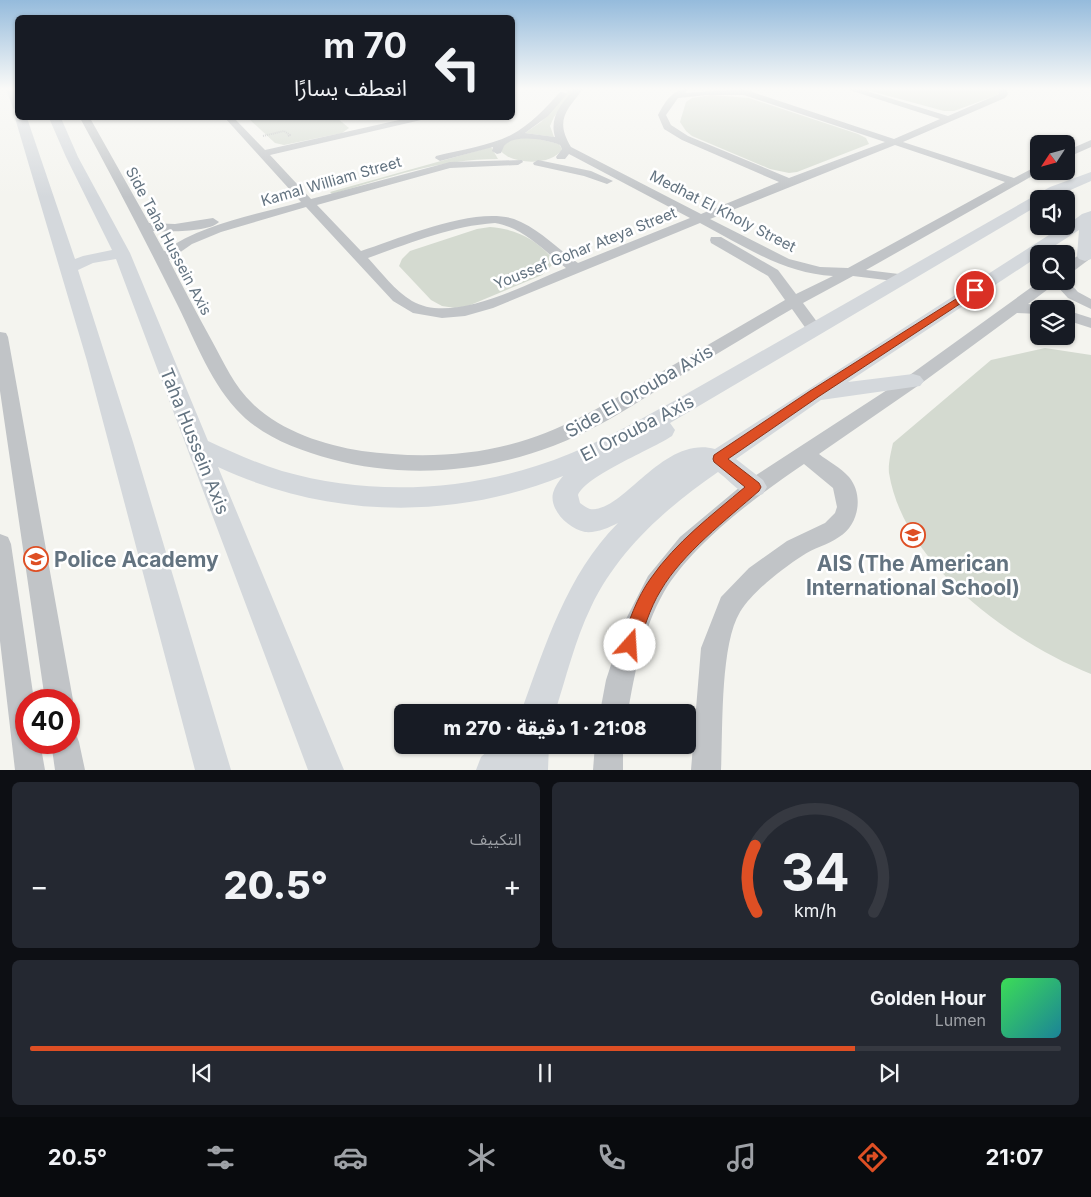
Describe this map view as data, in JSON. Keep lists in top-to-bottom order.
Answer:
{
  "streets": {
    "main road": ["El Orouba Axis", "Taha Hussein Axis"],
    "street": [
      "Kamal William Street",
      "Medhat El Kholy Street",
      "Side Taha Hussein Axis",
      "Youssef Gohar Ateya Street",
      "Side El Orouba Axis"
    ]
  },
  "crossings": [
    ["Kamal William Street", "Medhat El Kholy Street"],
    ["Kamal William Street", "Side Taha Hussein Axis"],
    ["Kamal William Street", "Youssef Gohar Ateya Street"],
    ["Medhat El Kholy Street", "Youssef Gohar Ateya Street"],
    ["Medhat El Kholy Street", "Side El Orouba Axis"],
    ["Medhat El Kholy Street", "El Orouba Axis"],
    ["Side Taha Hussein Axis", "Side El Orouba Axis"],
    ["El Orouba Axis", "Taha Hussein Axis"]
  ],
  "places": {
    "school or university": ["AIS (The American International School)", "Police Academy"]
  },
  "north": "bottom left",
  "page": {
    "turn": ["70 m", "انعطف يسارًا"],
    "limit": "40",
    "trip": "21:08 · 1 دقيقة · 270 m",
    "tile": "التكييف",
    "heat": ["−", "20.5°", "+"],
    "song": ["Golden Hour", "Lumen"],
    "tabs": ["21:07", "20.5°"],
    "gauge": ["34", "km/h"]
  }
}
